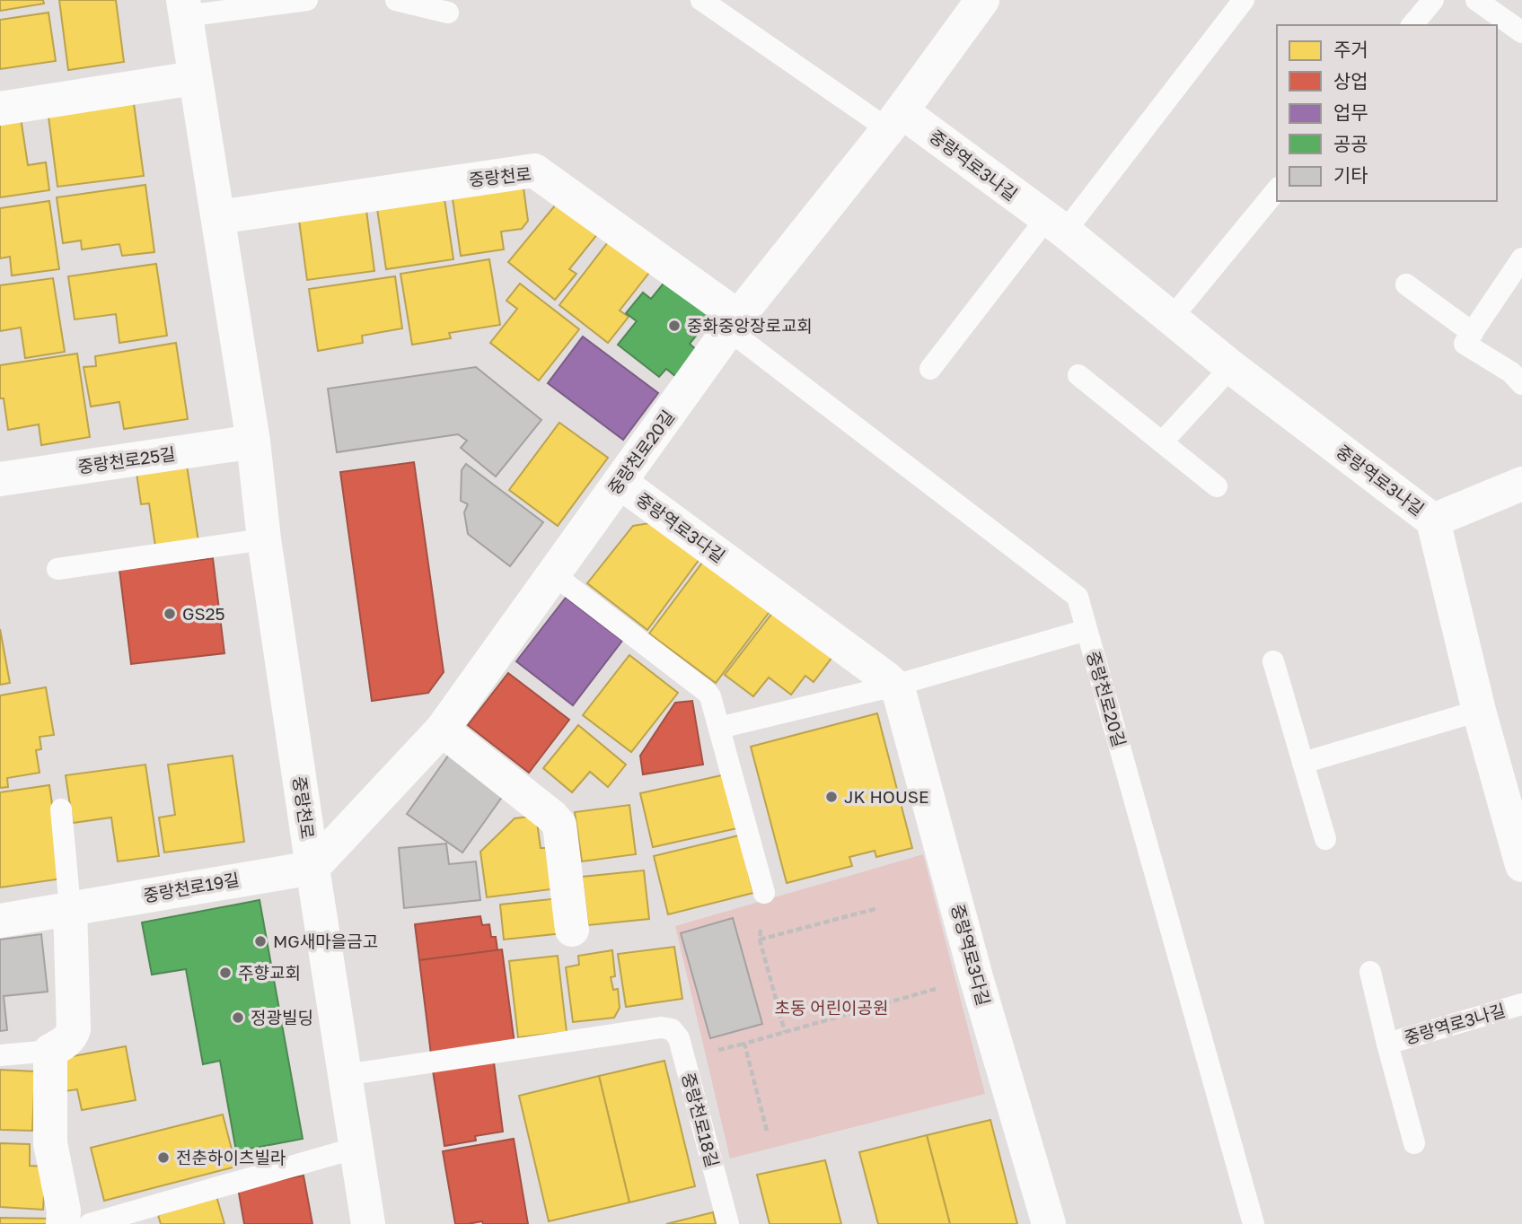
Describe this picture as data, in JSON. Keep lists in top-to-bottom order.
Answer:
{
  "streets": {
    "street": [
      "중랑역로3나길",
      "중랑천로",
      "중랑천로20길",
      "중랑천로25길",
      "중랑역로3다길",
      "중랑천로19길"
    ],
    "lane": ["중랑천로18길"]
  },
  "crossings": [
    ["중랑역로3나길", "중랑천로20길"],
    ["중랑천로", "중랑천로20길"],
    ["중랑천로", "중랑천로25길"],
    ["중랑천로", "중랑천로19길"],
    ["중랑천로", "중랑천로18길"],
    ["중랑천로20길", "중랑역로3다길"],
    ["중랑천로20길", "중랑천로19길"]
  ],
  "parks": ["초동 어린이공원"],
  "places": [
    "중화중앙장로교회",
    "GS25",
    "JK HOUSE",
    "MG새마을금고",
    "주향교회",
    "정광빌딩",
    "전춘하이츠빌라"
  ],
  "legend": [
    "주거",
    "상업",
    "업무",
    "공공",
    "기타"
  ]
}
